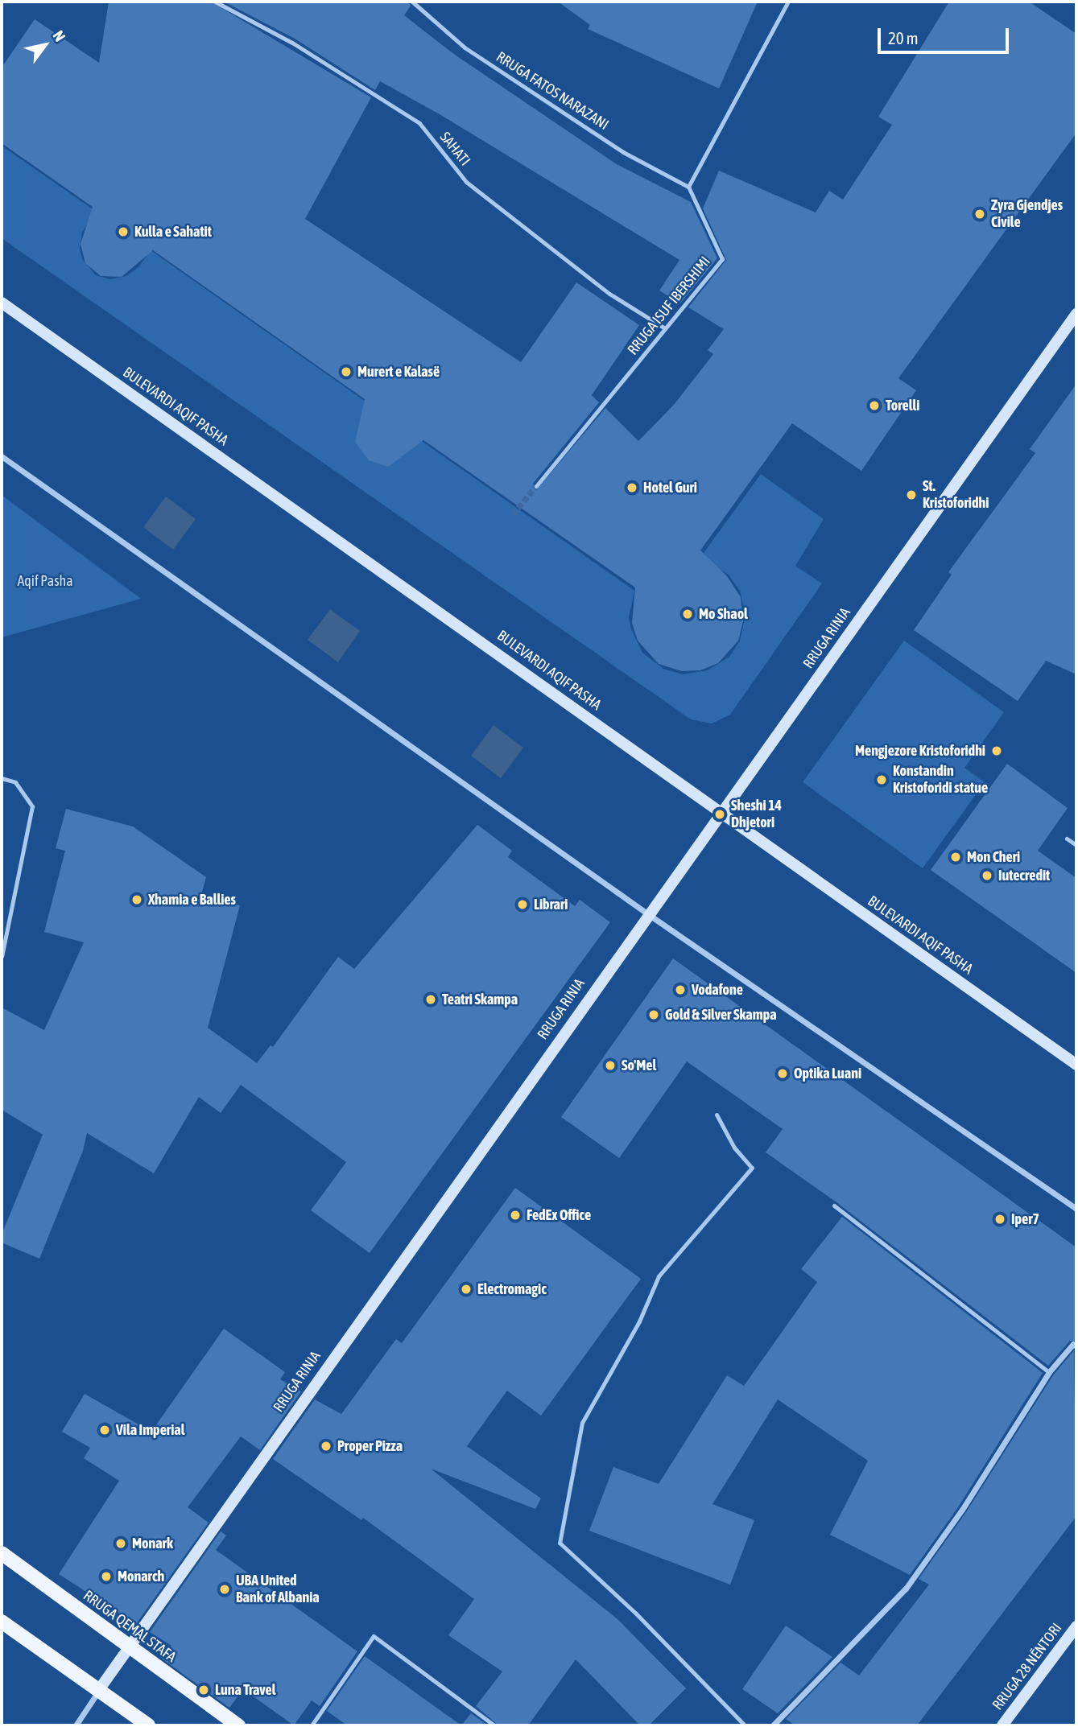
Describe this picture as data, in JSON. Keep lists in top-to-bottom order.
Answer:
{
  "streets": {
    "main road": [
      "BULEVARDI AQIF PASHA",
      "RRUGA RINIA",
      "RRUGA QEMAL STAFA",
      "RRUGA 28 NËNTORI"
    ],
    "lane": ["RRUGA FATOS NARAZANI", "SAHATI", "RRUGA ISUF IBERSHIMI"]
  },
  "crossings": [
    ["RRUGA FATOS NARAZANI", "RRUGA ISUF IBERSHIMI"],
    ["SAHATI", "RRUGA ISUF IBERSHIMI"],
    ["BULEVARDI AQIF PASHA", "RRUGA RINIA"],
    ["RRUGA RINIA", "RRUGA QEMAL STAFA"]
  ],
  "parks": ["Aqif Pasha"],
  "places": [
    "Zyra Gjendjes Civile",
    "Kulla e Sahatit",
    "Murert e Kalasë",
    "Torelli",
    "Hotel Guri",
    "St. Kristoforidhi",
    "Mo Shaol",
    "Mengjezore Kristoforidhi",
    "Konstandin Kristoforidi statue",
    "Sheshi 14 Dhjetori",
    "Mon Cheri",
    "Iutecredit",
    "Xhamia e Ballies",
    "Librari",
    "Vodafone",
    "Teatri Skampa",
    "Gold & Silver Skampa",
    "So'Mel",
    "Optika Luani",
    "FedEx Office",
    "Iper7",
    "Electromagic",
    "Vila Imperial",
    "Proper Pizza",
    "Monark",
    "Monarch",
    "UBA United Bank of Albania",
    "Luna Travel"
  ],
  "scale_bar": "20 m",
  "north": "top right"
}
